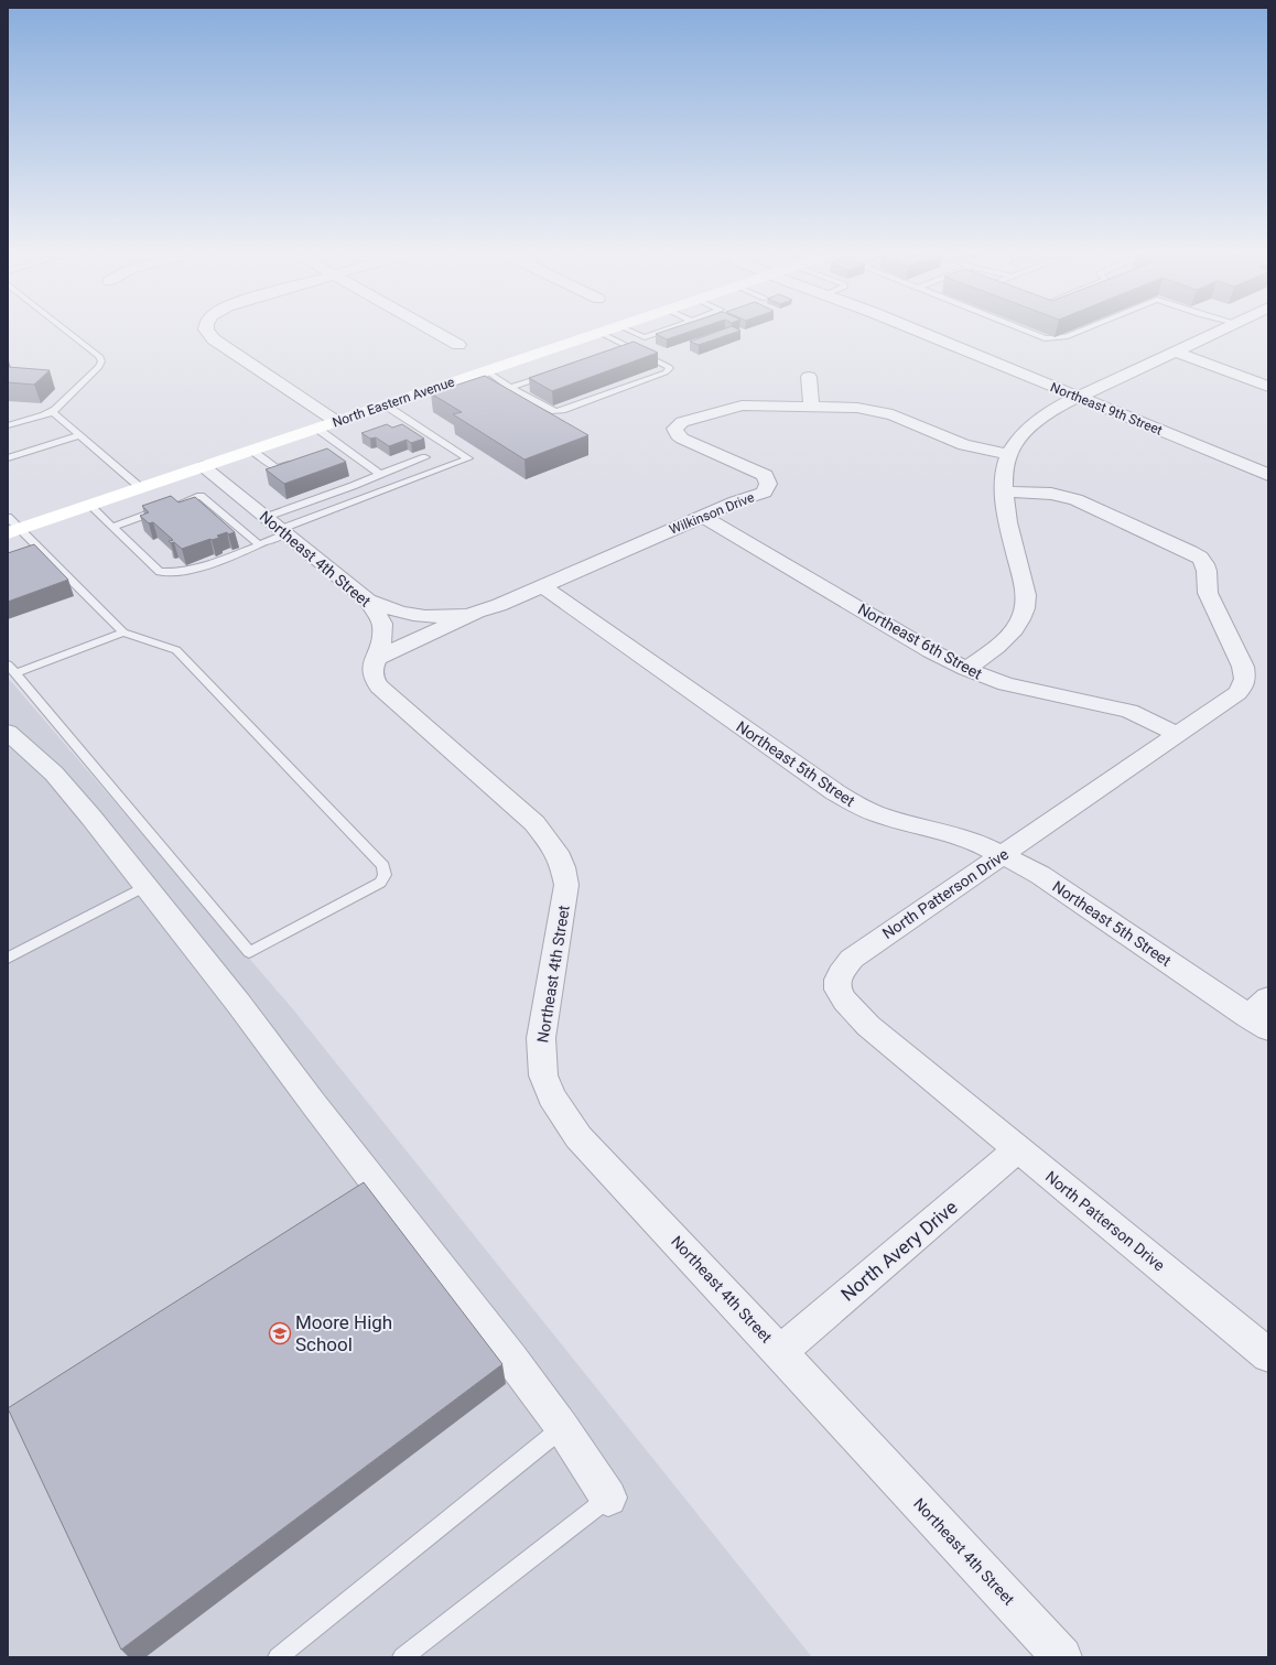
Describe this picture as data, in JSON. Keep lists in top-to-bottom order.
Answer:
{
  "streets": {
    "main road": ["North Eastern Avenue"],
    "street": [
      "Northeast 9th Street",
      "Wilkinson Drive",
      "Northeast 4th Street",
      "Northeast 6th Street",
      "Northeast 5th Street",
      "North Patterson Drive",
      "North Avery Drive"
    ]
  },
  "crossings": [
    ["North Eastern Avenue", "Northeast 4th Street"],
    ["Wilkinson Drive", "Northeast 4th Street"],
    ["Wilkinson Drive", "Northeast 6th Street"],
    ["Wilkinson Drive", "Northeast 5th Street"],
    ["Northeast 4th Street", "North Avery Drive"],
    ["Northeast 6th Street", "North Patterson Drive"],
    ["Northeast 5th Street", "North Patterson Drive"],
    ["North Patterson Drive", "North Avery Drive"]
  ],
  "places": {
    "school or university": ["Moore High School"]
  }
}
